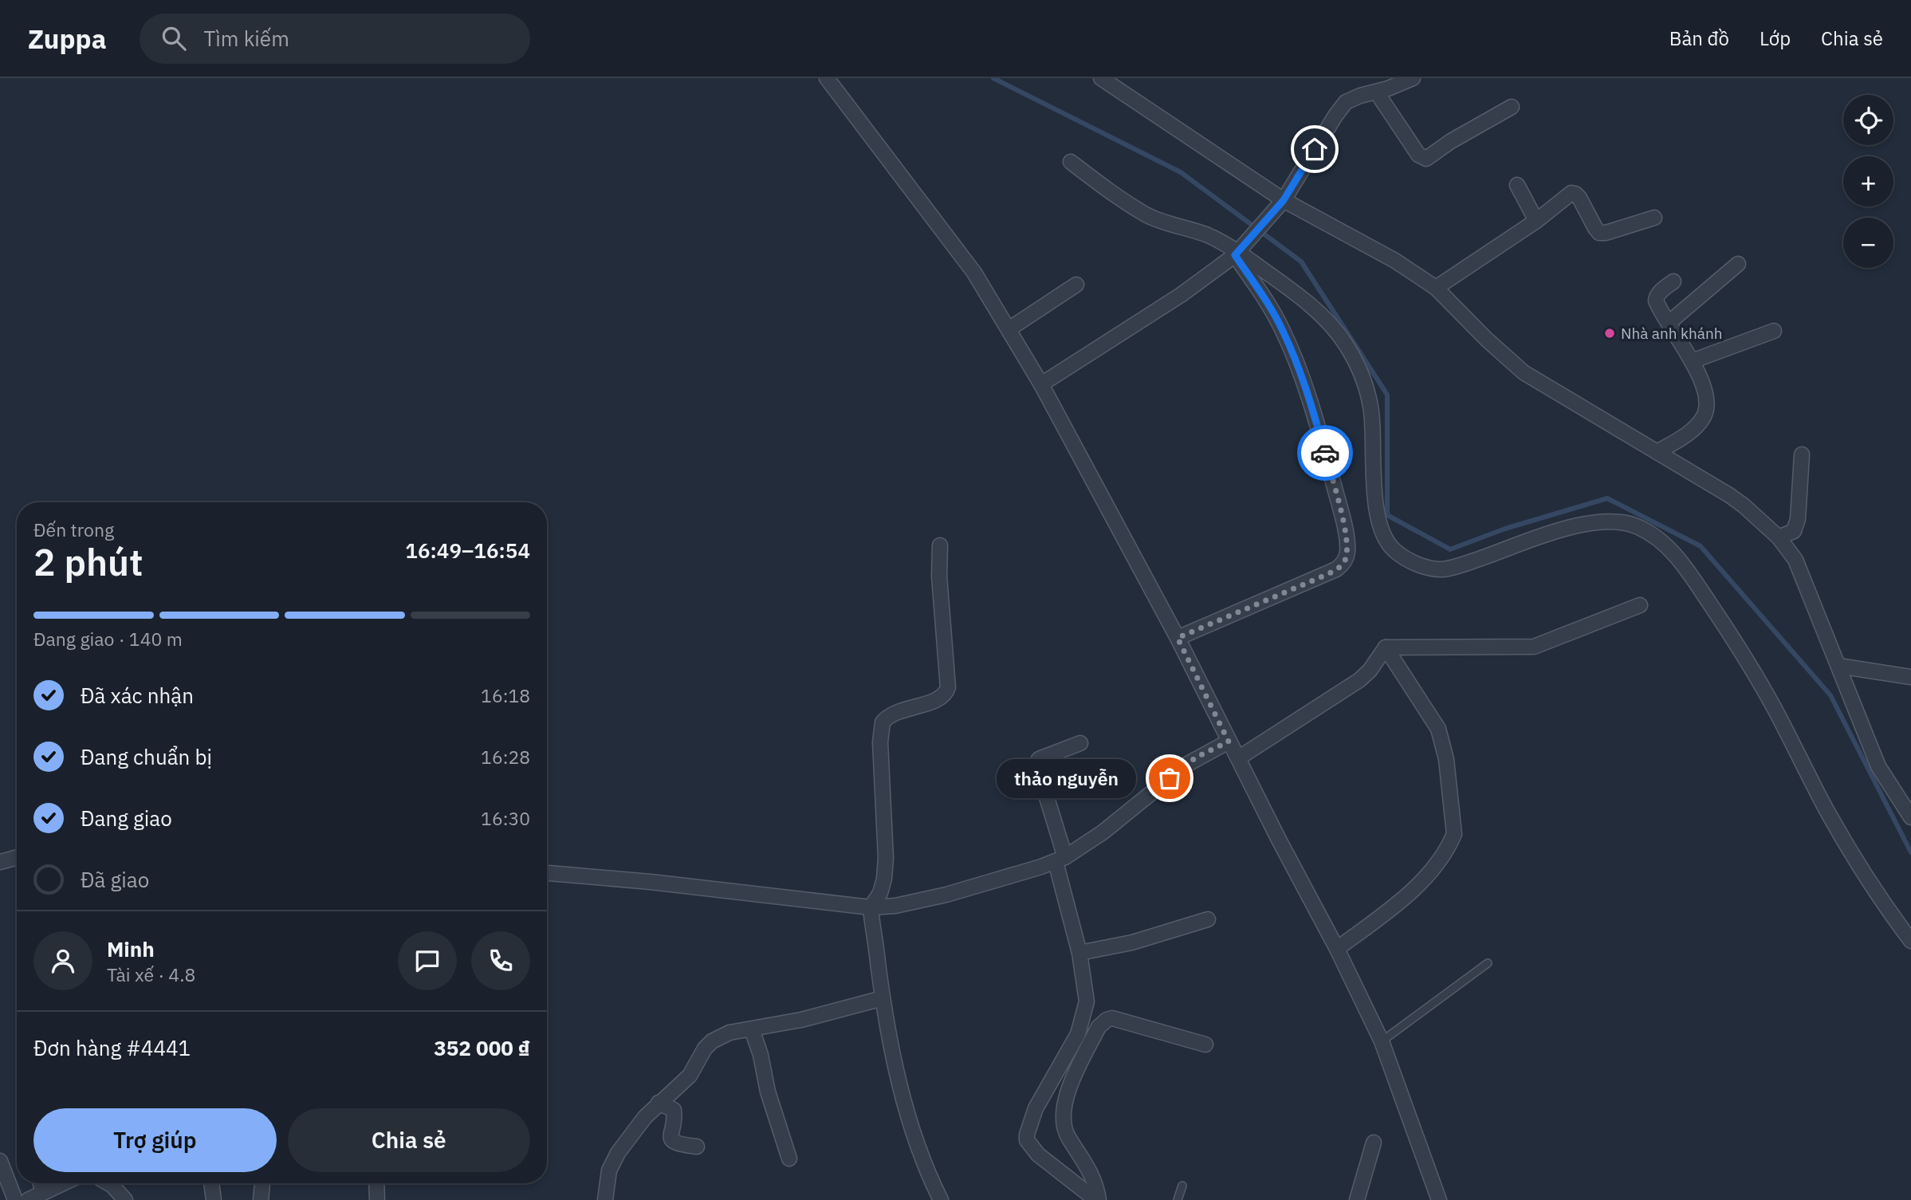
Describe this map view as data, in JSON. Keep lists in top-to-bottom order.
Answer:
{
  "places": ["Nhà anh khánh", "thảo nguyễn"],
  "page": {
    "header": "Zuppa",
    "search": "Tìm kiếm",
    "nav": ["Bản đồ", "Lớp", "Chia sẻ"],
    "map_buttons": ["+", "−"],
    "heading": ["2 phút", "Đến trong", "16:49–16:54"],
    "panel": [
      "Minh",
      "Tài xế · 4.8",
      "Đơn hàng #4441",
      "352 000 ₫"
    ],
    "bar": "Đang giao · 140 m",
    "list": [
      ["Đã xác nhận", "16:18"],
      ["Đang chuẩn bị", "16:28"],
      ["Đang giao", "16:30"],
      "Đã giao"
    ],
    "bubble": "thảo nguyễn",
    "buttons": ["Trợ giúp", "Chia sẻ"]
  }
}
